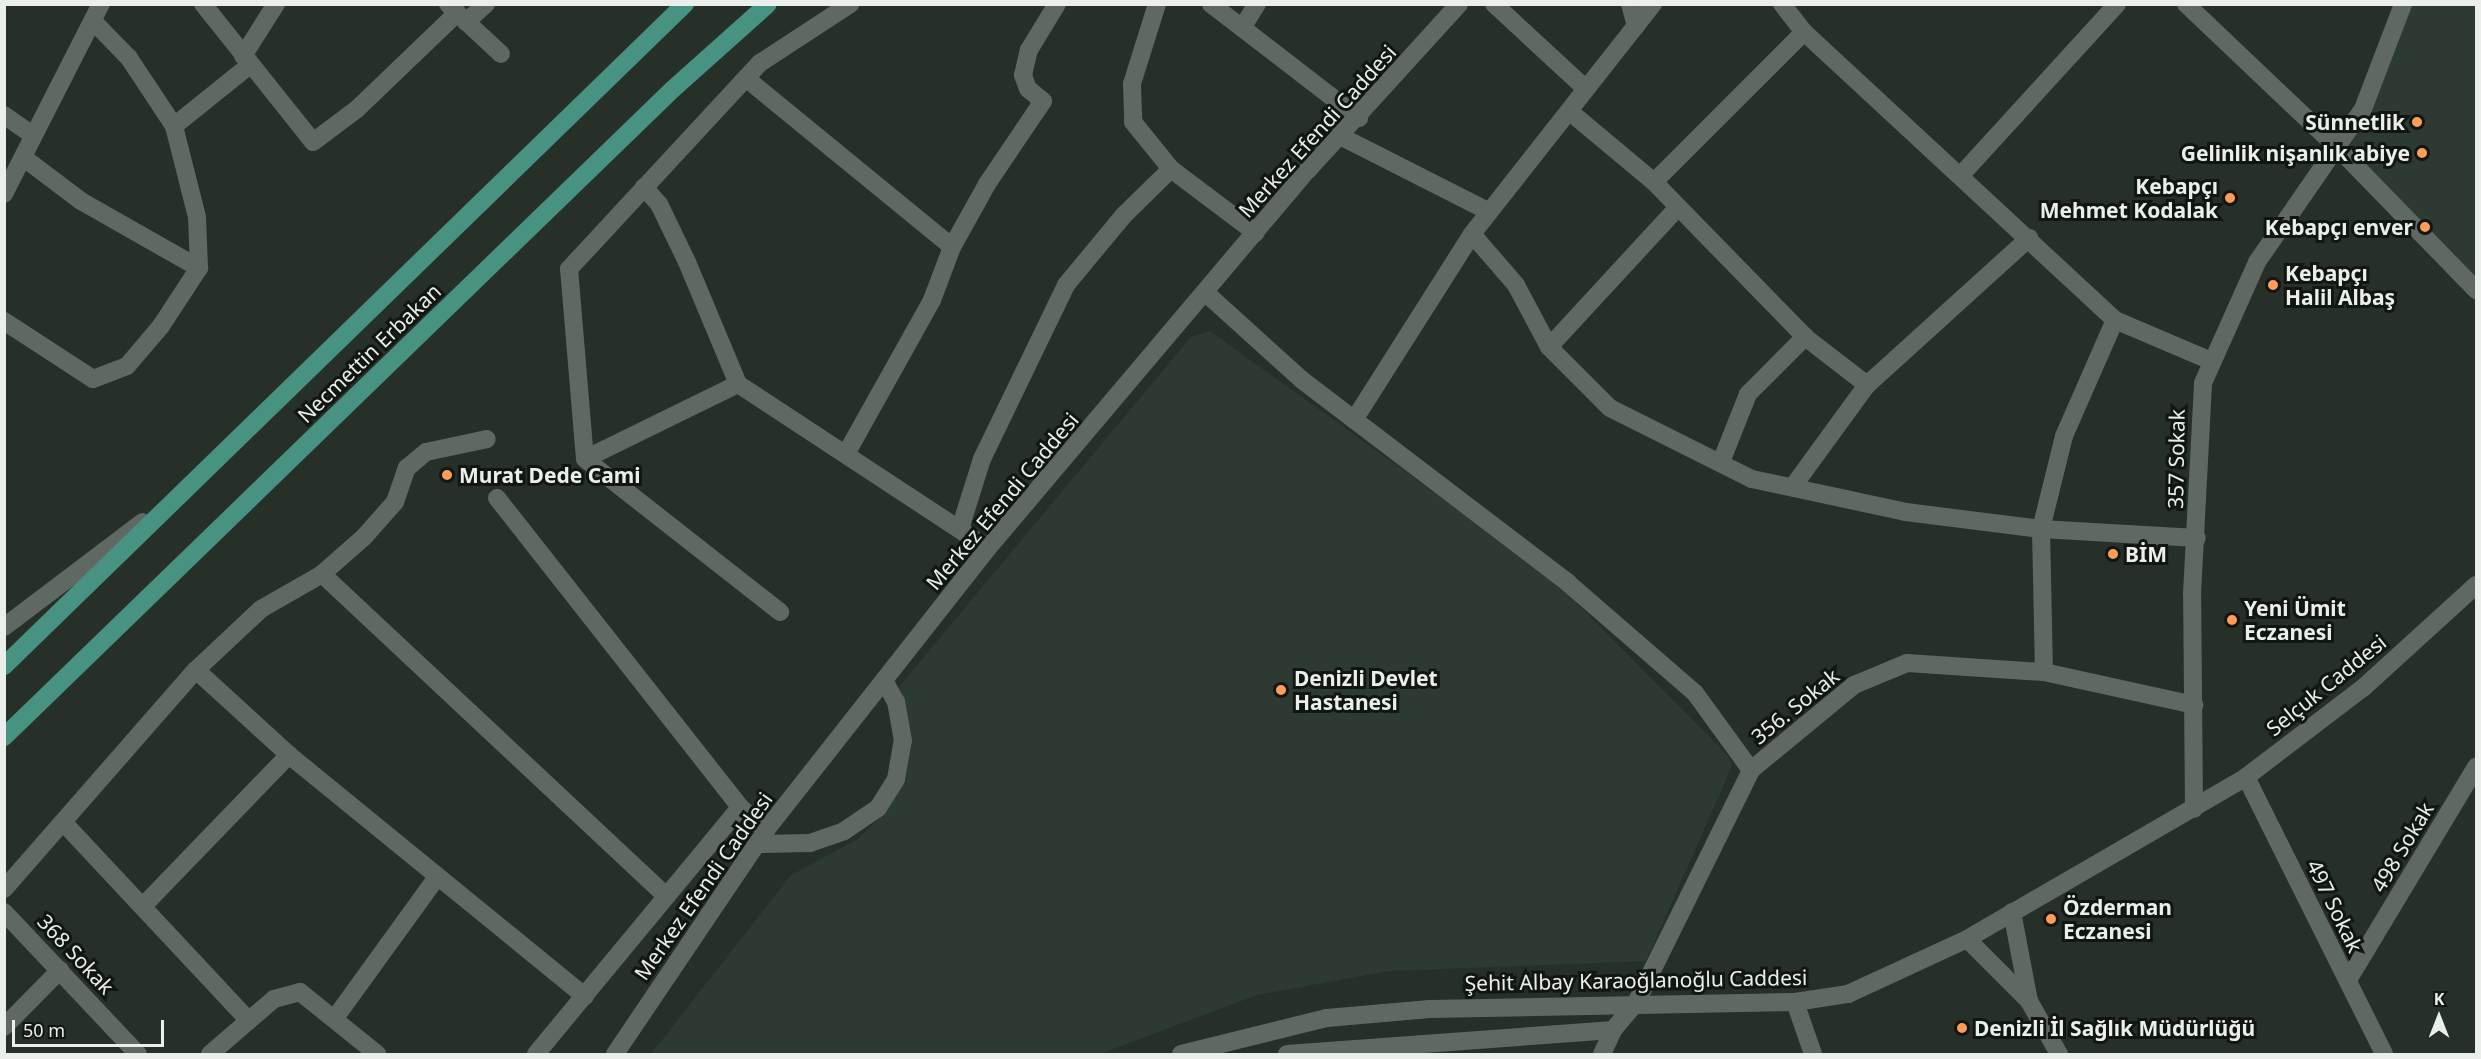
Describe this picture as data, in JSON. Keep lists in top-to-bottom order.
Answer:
{
  "streets": {
    "main road": ["Necmettin Erbakan"],
    "street": [
      "Merkez Efendi Caddesi",
      "357 Sokak",
      "Selçuk Caddesi",
      "356. Sokak",
      "498 Sokak",
      "497 Sokak",
      "368 Sokak",
      "Şehit Albay Karaoğlanoğlu Caddesi"
    ]
  },
  "crossings": [
    ["357 Sokak", "Selçuk Caddesi"],
    ["357 Sokak", "356. Sokak"],
    ["357 Sokak", "Şehit Albay Karaoğlanoğlu Caddesi"],
    ["Selçuk Caddesi", "497 Sokak"],
    ["Selçuk Caddesi", "Şehit Albay Karaoğlanoğlu Caddesi"],
    ["356. Sokak", "Şehit Albay Karaoğlanoğlu Caddesi"],
    ["498 Sokak", "497 Sokak"]
  ],
  "places": [
    "Sünnetlik",
    "Gelinlik nişanlık abiye",
    "Kebapçı Mehmet Kodalak",
    "Kebapçı enver",
    "Kebapçı Halil Albaş",
    "Murat Dede Cami",
    "BİM",
    "Yeni Ümit Eczanesi",
    "Denizli Devlet Hastanesi",
    "Özderman Eczanesi",
    "Denizli İl Sağlık Müdürlüğü"
  ],
  "scale_bar": "50 m",
  "north": "top"
}
